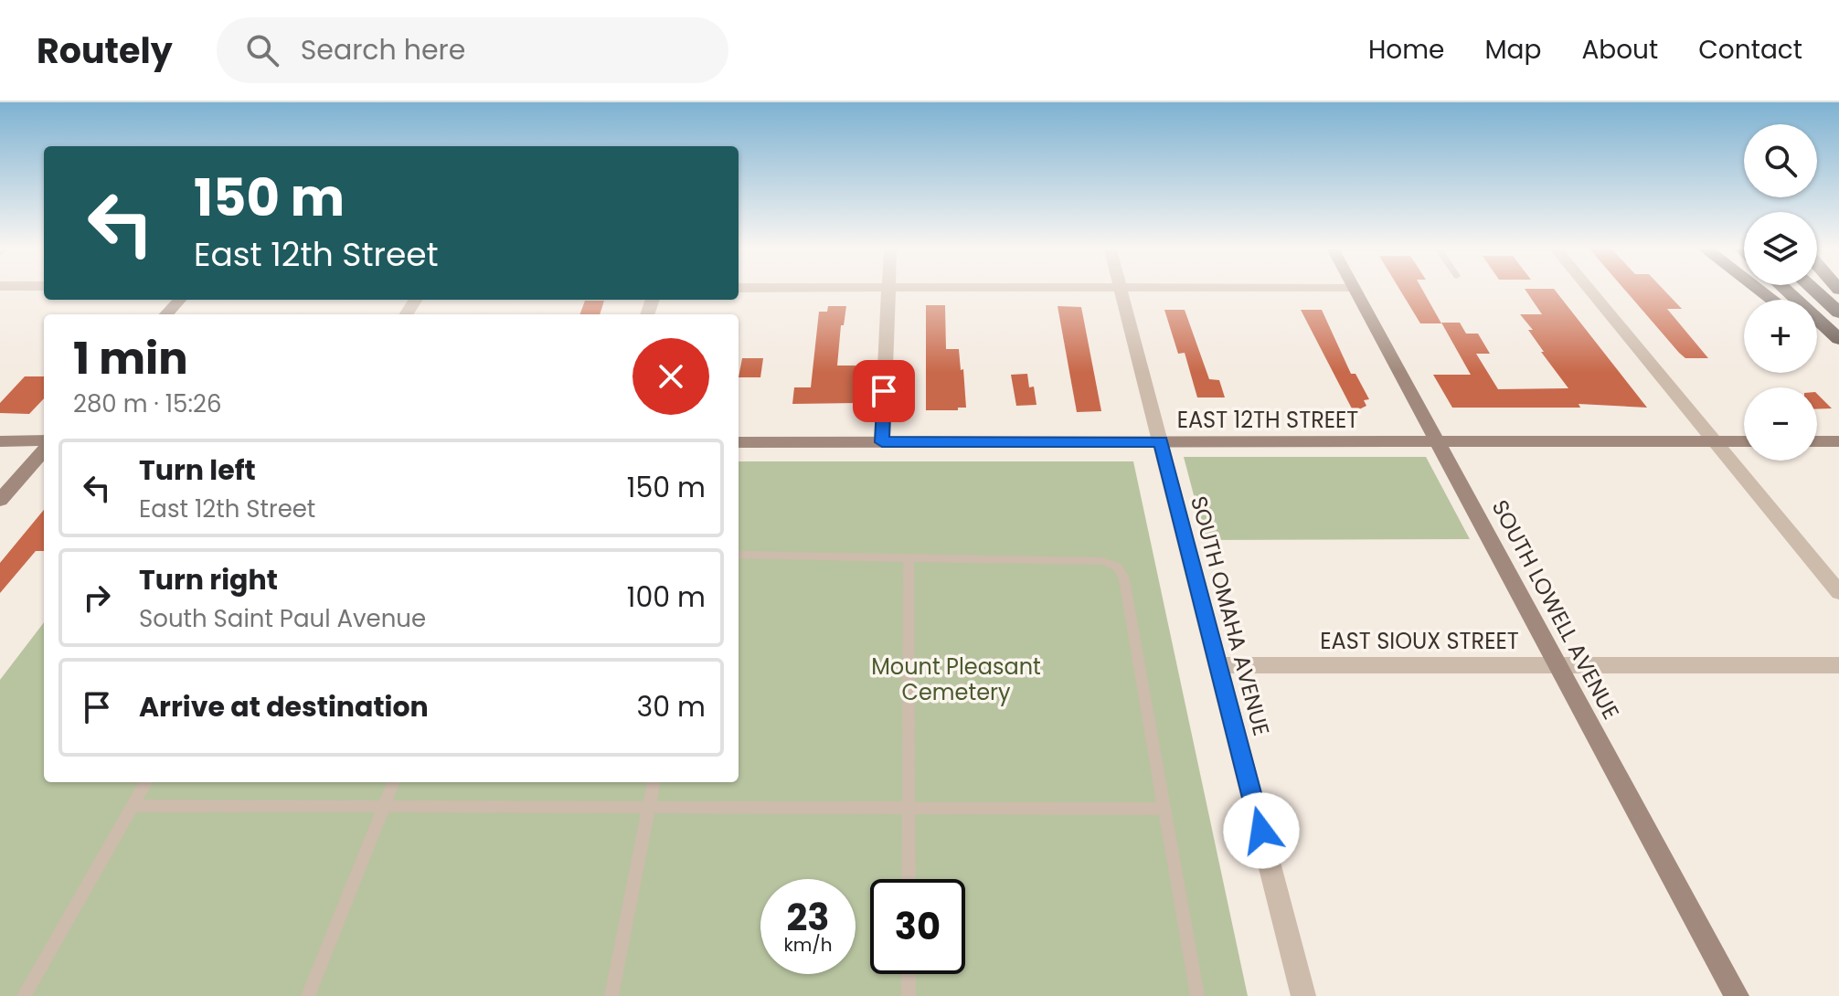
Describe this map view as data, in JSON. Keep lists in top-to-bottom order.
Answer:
{
  "streets": {
    "street": [
      "EAST 12TH STREET",
      "SOUTH LOWELL AVENUE",
      "SOUTH OMAHA AVENUE",
      "EAST SIOUX STREET"
    ]
  },
  "crossings": [
    ["EAST 12TH STREET", "SOUTH LOWELL AVENUE"],
    ["EAST 12TH STREET", "SOUTH OMAHA AVENUE"],
    ["SOUTH LOWELL AVENUE", "EAST SIOUX STREET"],
    ["SOUTH OMAHA AVENUE", "EAST SIOUX STREET"]
  ],
  "parks": ["Mount Pleasant Cemetery"],
  "page": {
    "header": "Routely",
    "search": "Search here",
    "nav": [
      "Home",
      "Map",
      "About",
      "Contact"
    ],
    "map_buttons": ["+", "−"],
    "turn": ["150 m", "East 12th Street"],
    "heading": ["1 min", "280 m · 15:26"],
    "list": [
      {
        "name": "Turn left",
        "note": "East 12th Street",
        "value": "150 m"
      },
      {
        "name": "Turn right",
        "note": "South Saint Paul Avenue",
        "value": "100 m"
      },
      {
        "name": "Arrive at destination",
        "value": "30 m"
      }
    ],
    "speed": "23 km/h",
    "limit": "30"
  }
}
